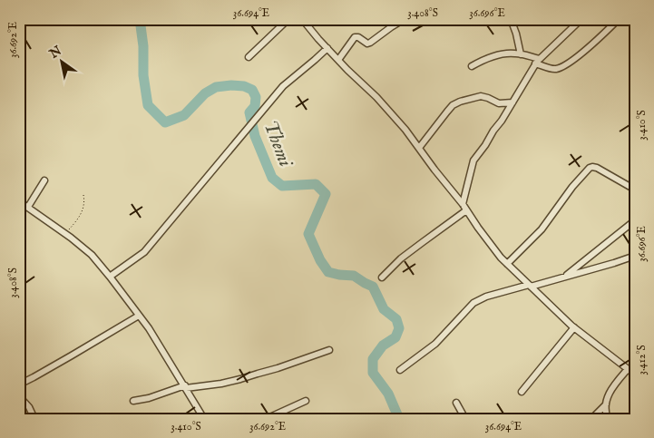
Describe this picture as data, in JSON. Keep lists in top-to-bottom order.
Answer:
{
  "water": ["Themi"],
  "north": "top left",
  "coordinates": [
    "36.694°E",
    "3.408°S",
    "36.696°E",
    "36.692°E",
    "3.410°S",
    "3.412°S"
  ]
}
